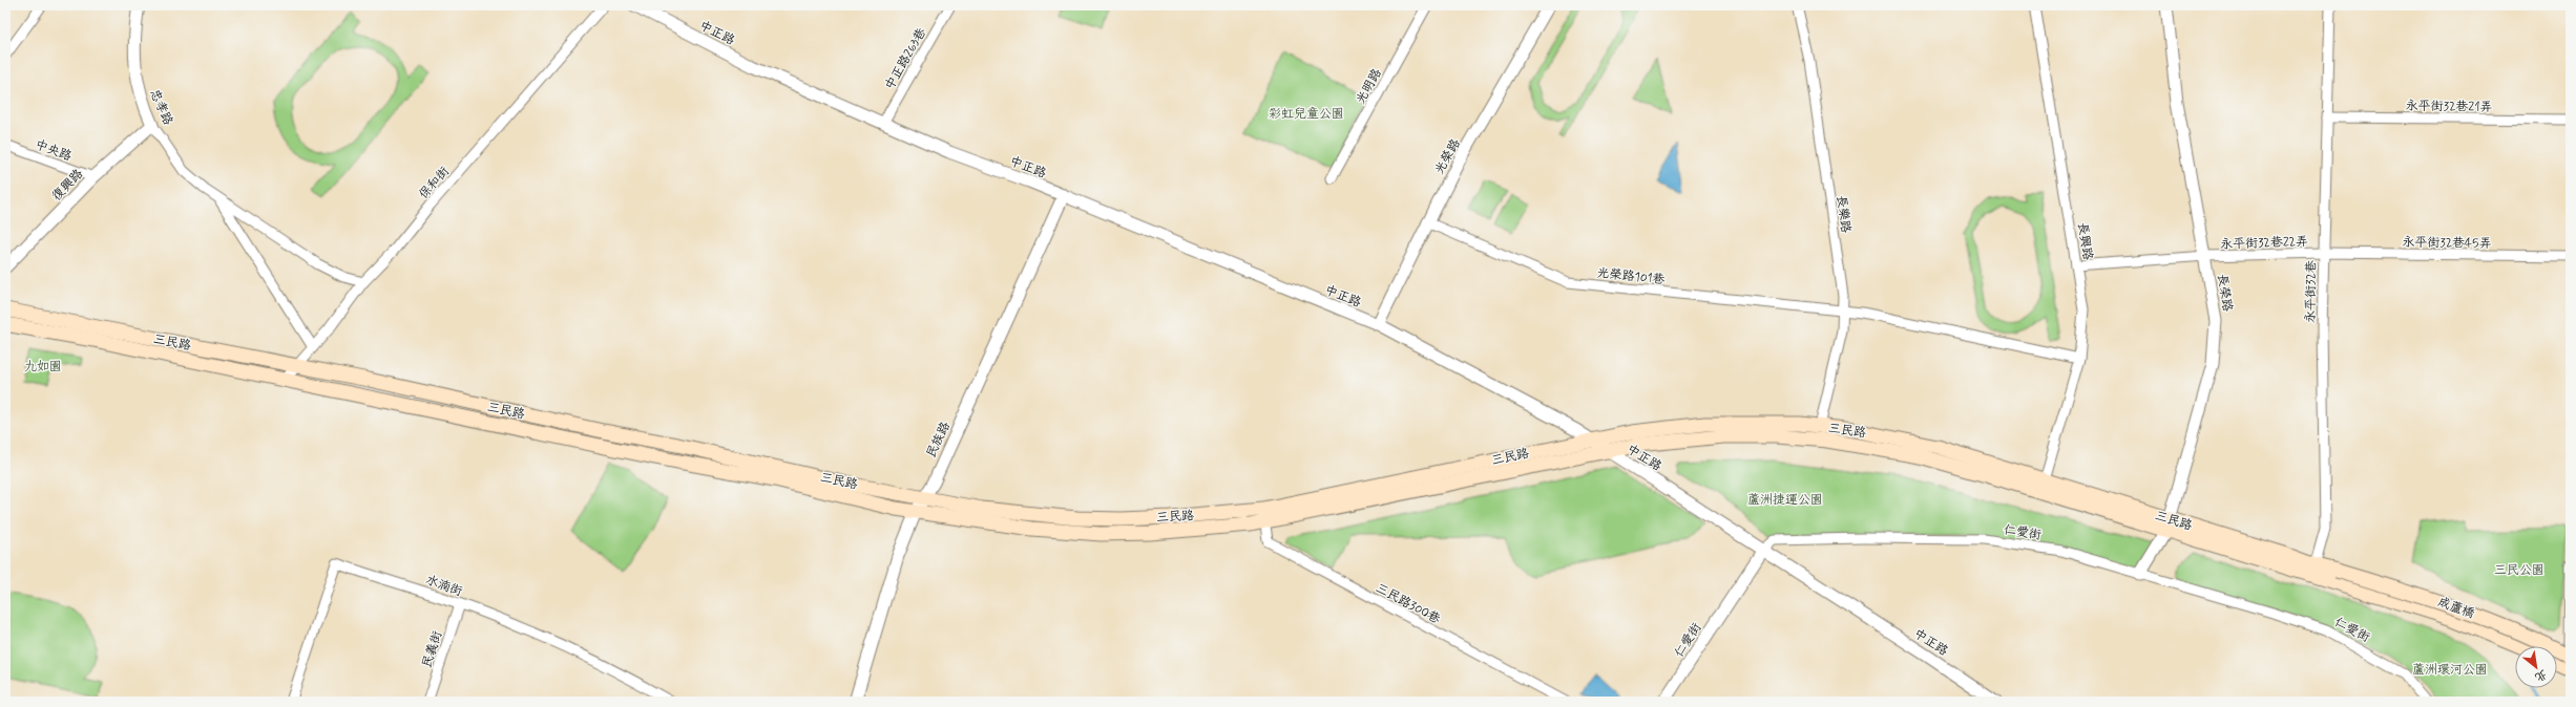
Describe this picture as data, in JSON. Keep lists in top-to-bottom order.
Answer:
{
  "streets": {
    "main road": ["三民路", "成蘆橋"],
    "street": [
      "中正路",
      "中正路263巷",
      "光明路",
      "永平街32巷21弄",
      "忠孝路",
      "中央路",
      "光榮路",
      "保和街",
      "復興路",
      "長樂路",
      "長興路",
      "永平街32巷22弄",
      "永平街32巷45弄",
      "光榮路101巷",
      "永平街32巷",
      "長榮路",
      "民族路",
      "仁愛街",
      "水湳街",
      "三民路300巷",
      "民義街"
    ]
  },
  "crossings": [
    ["中正路", "中正路263巷"],
    ["中正路", "光榮路"],
    ["中正路", "三民路"],
    ["中正路", "民族路"],
    ["中正路", "仁愛街"],
    ["永平街32巷21弄", "永平街32巷"],
    ["忠孝路", "保和街"],
    ["忠孝路", "復興路"],
    ["中央路", "復興路"],
    ["光榮路", "光榮路101巷"],
    ["保和街", "三民路"],
    ["長樂路", "光榮路101巷"],
    ["長樂路", "三民路"],
    ["長興路", "永平街32巷22弄"],
    ["長興路", "光榮路101巷"],
    ["長興路", "三民路"],
    ["永平街32巷22弄", "永平街32巷45弄"],
    ["永平街32巷22弄", "永平街32巷"],
    ["永平街32巷22弄", "長榮路"],
    ["永平街32巷45弄", "永平街32巷"],
    ["永平街32巷", "三民路"],
    ["長榮路", "三民路"],
    ["長榮路", "仁愛街"],
    ["三民路", "民族路"],
    ["三民路", "三民路300巷"],
    ["三民路", "成蘆橋"],
    ["水湳街", "民義街"]
  ],
  "parks": [
    "彩虹兒童公園",
    "九如園",
    "蘆洲捷運公園",
    "三民公園",
    "蘆洲環河公園"
  ],
  "north": "bottom right"
}
